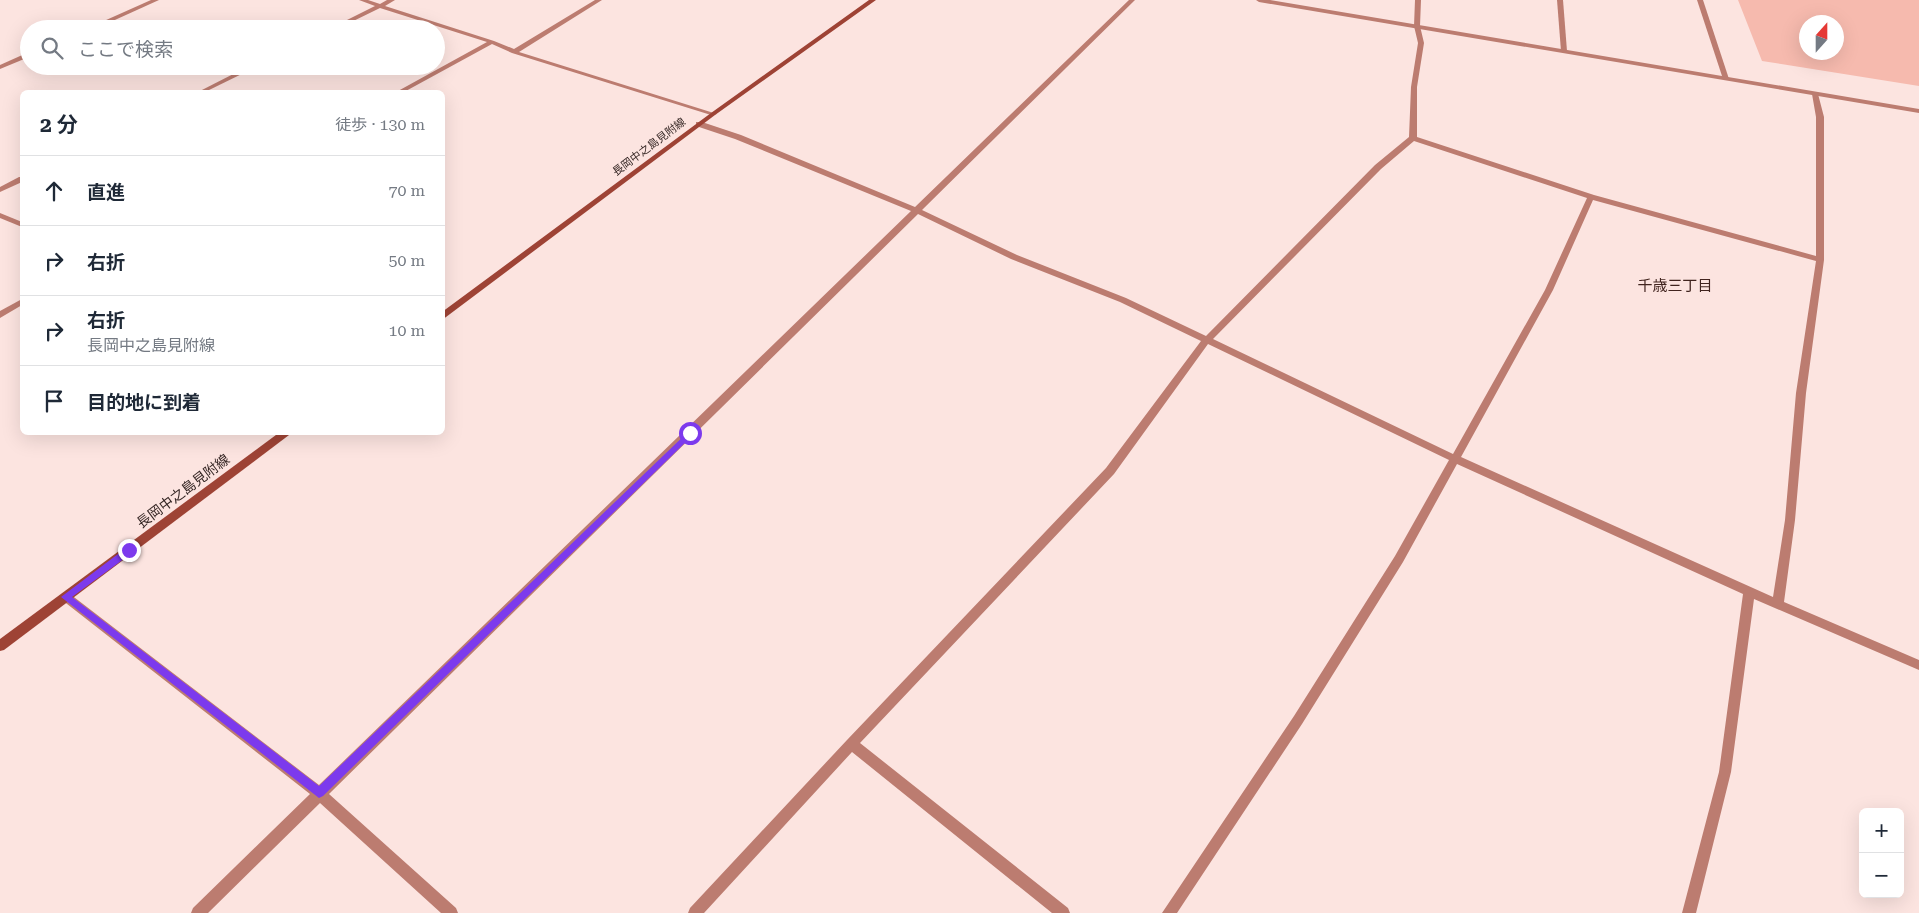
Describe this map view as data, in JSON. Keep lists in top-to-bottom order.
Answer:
{
  "streets": {
    "main road": ["長岡中之島見附線"]
  },
  "districts": ["千歳三丁目"],
  "north": "top",
  "page": {
    "search": "ここで検索",
    "heading": ["2 分", "徒歩 · 130 m"],
    "list": [
      ["直進", "70 m"],
      ["右折", "50 m"],
      ["右折", "長岡中之島見附線", "10 m"],
      "目的地に到着"
    ],
    "map_buttons": ["+", "−"]
  }
}
